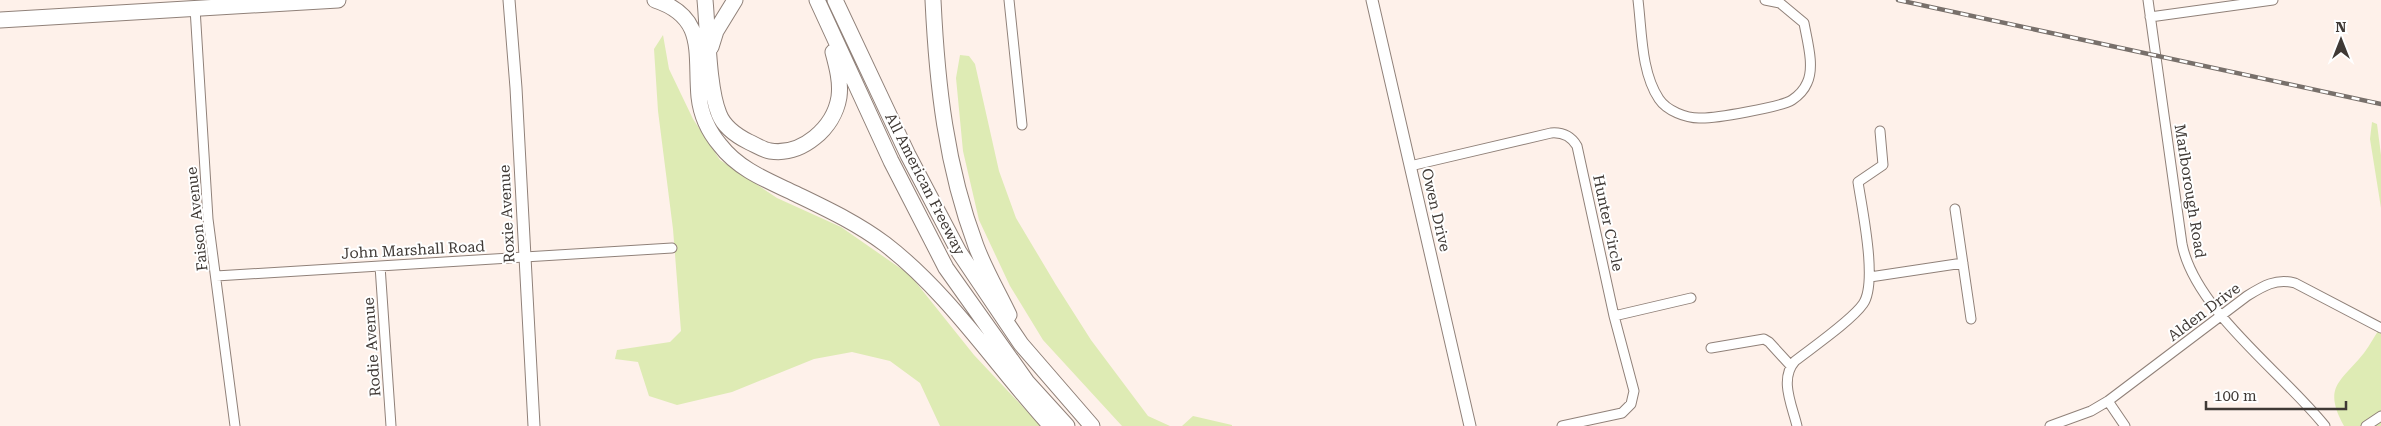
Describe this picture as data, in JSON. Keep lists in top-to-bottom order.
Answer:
{
  "streets": {
    "highway": ["All American Freeway"],
    "main road": ["Owen Drive", "Roxie Avenue"],
    "street": [
      "Marlborough Road",
      "Faison Avenue",
      "Hunter Circle",
      "John Marshall Road",
      "Alden Drive",
      "Rodie Avenue"
    ]
  },
  "crossings": [
    ["Marlborough Road", "Alden Drive"],
    ["Owen Drive", "Hunter Circle"],
    ["Roxie Avenue", "John Marshall Road"],
    ["Faison Avenue", "John Marshall Road"],
    ["John Marshall Road", "Rodie Avenue"]
  ],
  "scale_bar": "100 m",
  "north": "top"
}
